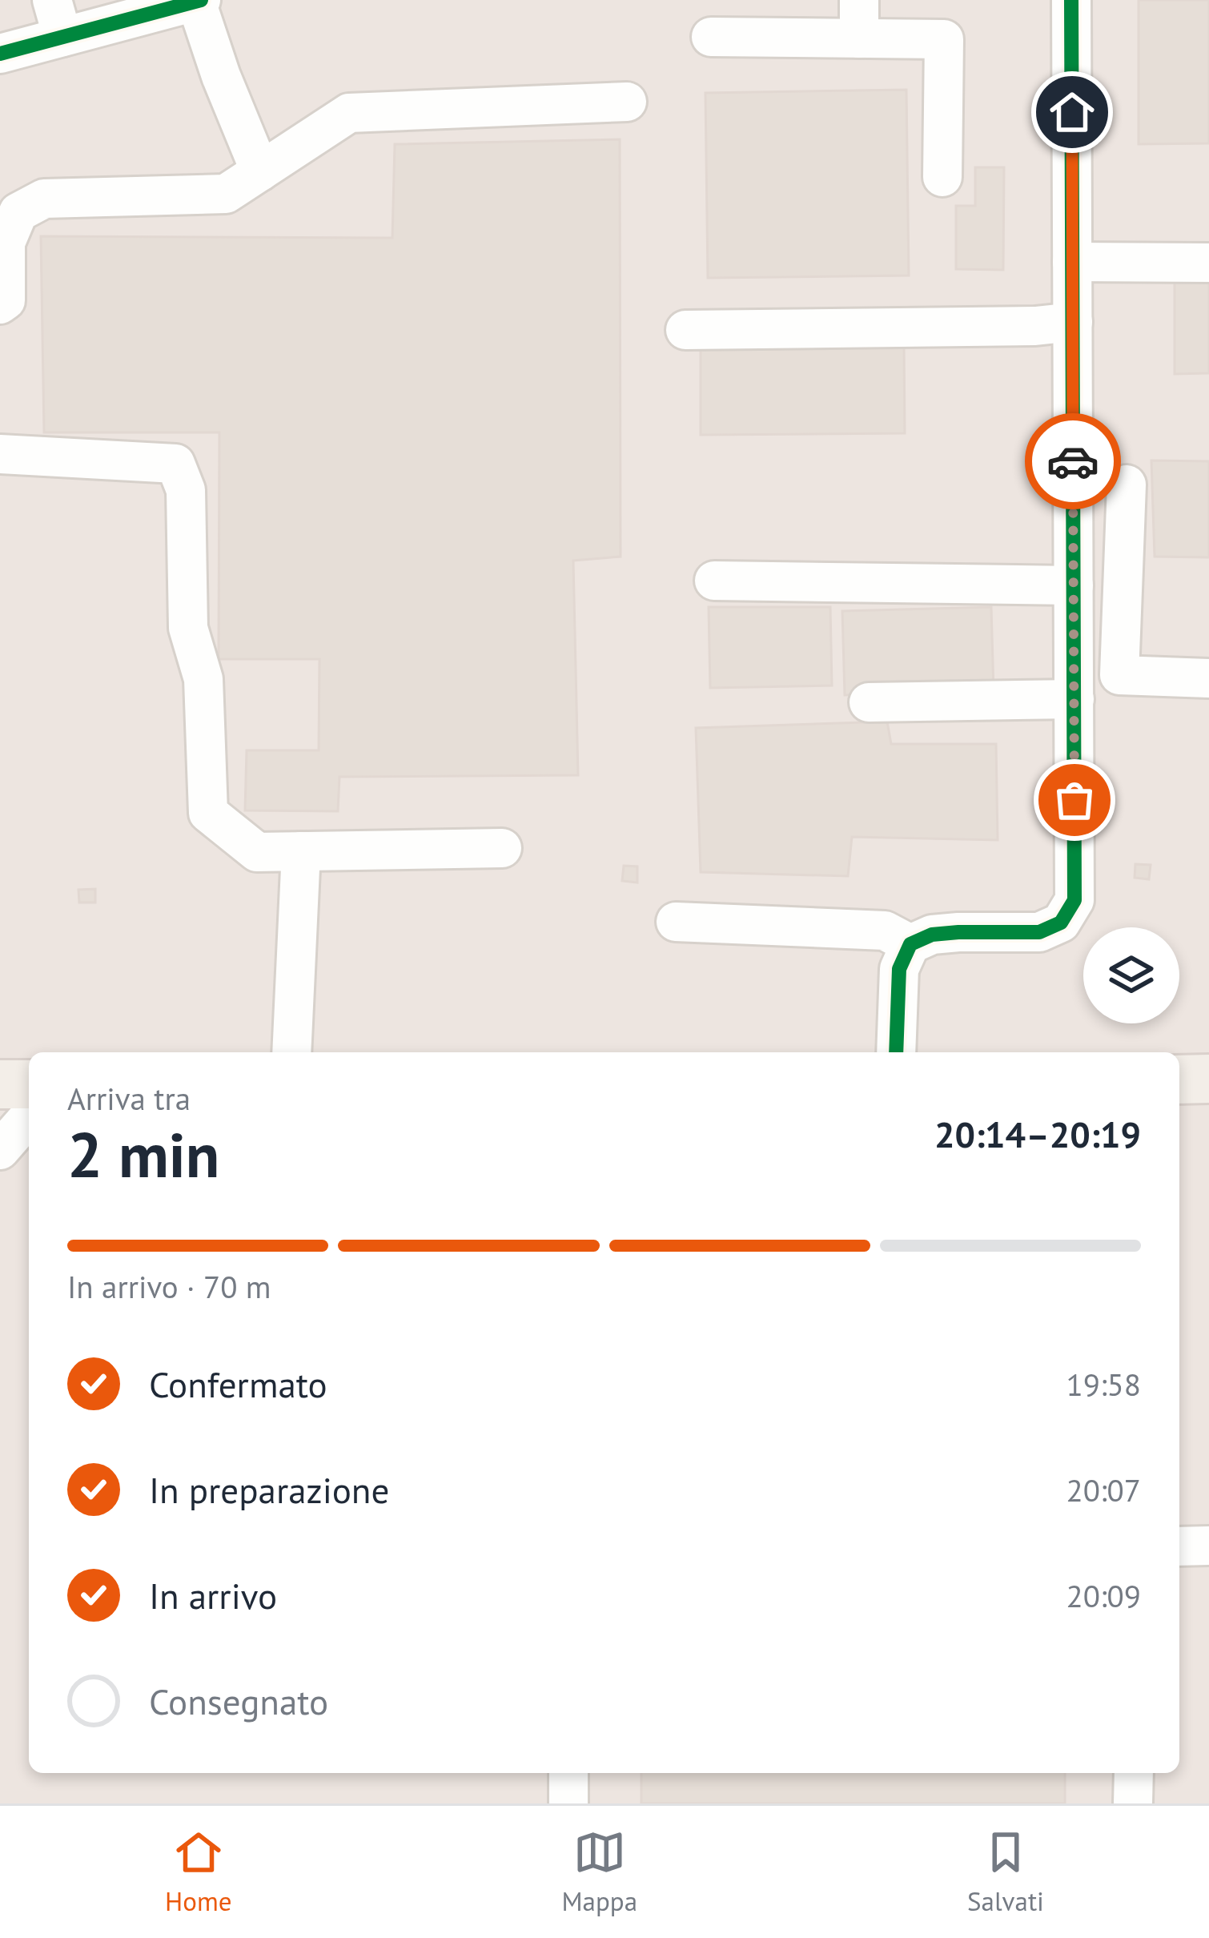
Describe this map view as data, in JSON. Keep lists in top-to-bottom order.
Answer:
{
  "page": {
    "heading": ["2 min", "Arriva tra", "20:14–20:19"],
    "bar": "In arrivo · 70 m",
    "list": [
      ["Confermato", "19:58"],
      ["In preparazione", "20:07"],
      ["In arrivo", "20:09"],
      "Consegnato"
    ],
    "tabs": ["Home", "Mappa", "Salvati"]
  }
}
